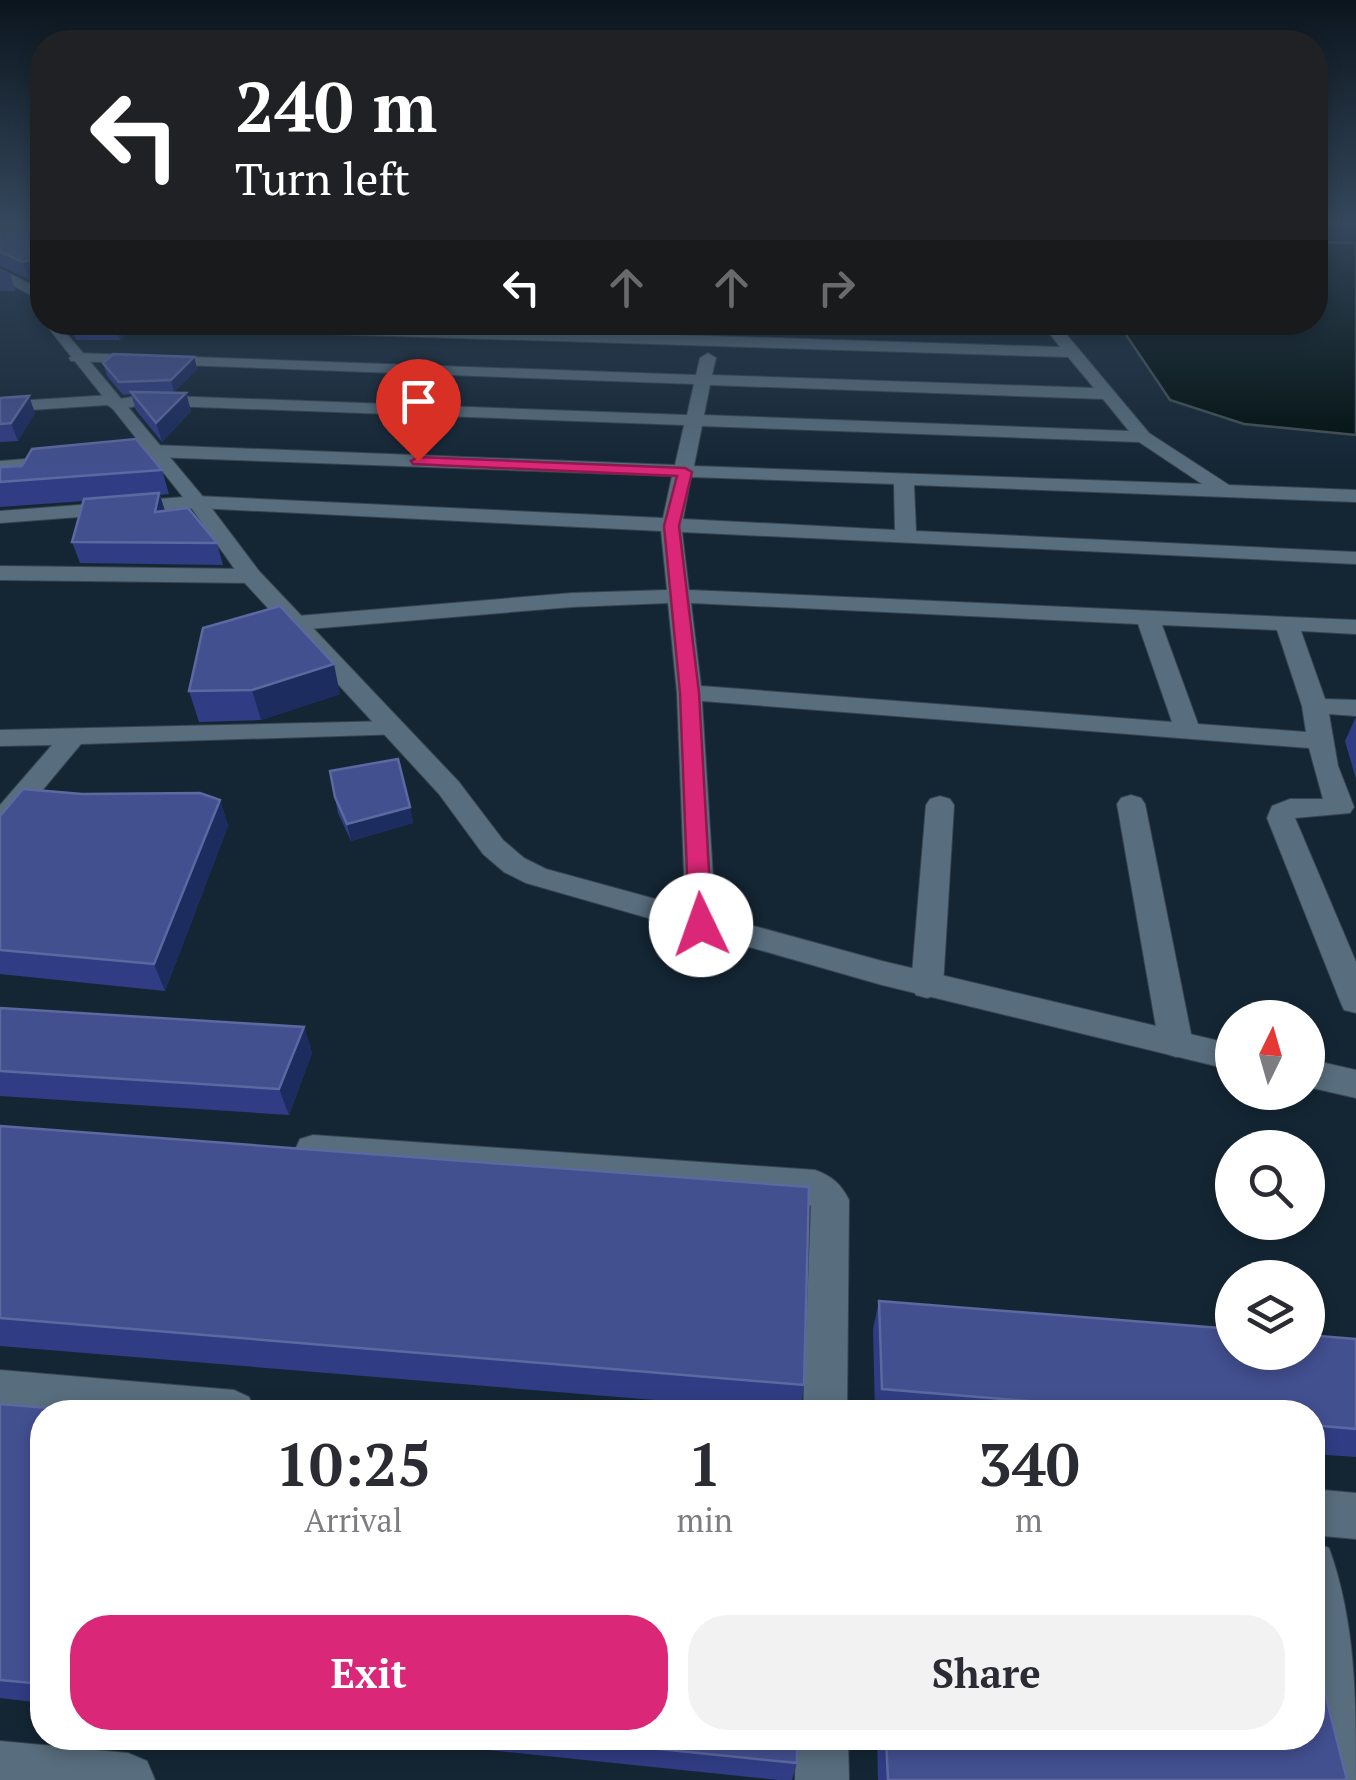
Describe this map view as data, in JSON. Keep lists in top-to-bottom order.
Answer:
{
  "north": "top",
  "page": {
    "turn": ["240 m", "Turn left"],
    "eta": [
      "10:25",
      "Arrival",
      "1",
      "min",
      "340",
      "m"
    ],
    "buttons": ["Exit", "Share"]
  }
}
